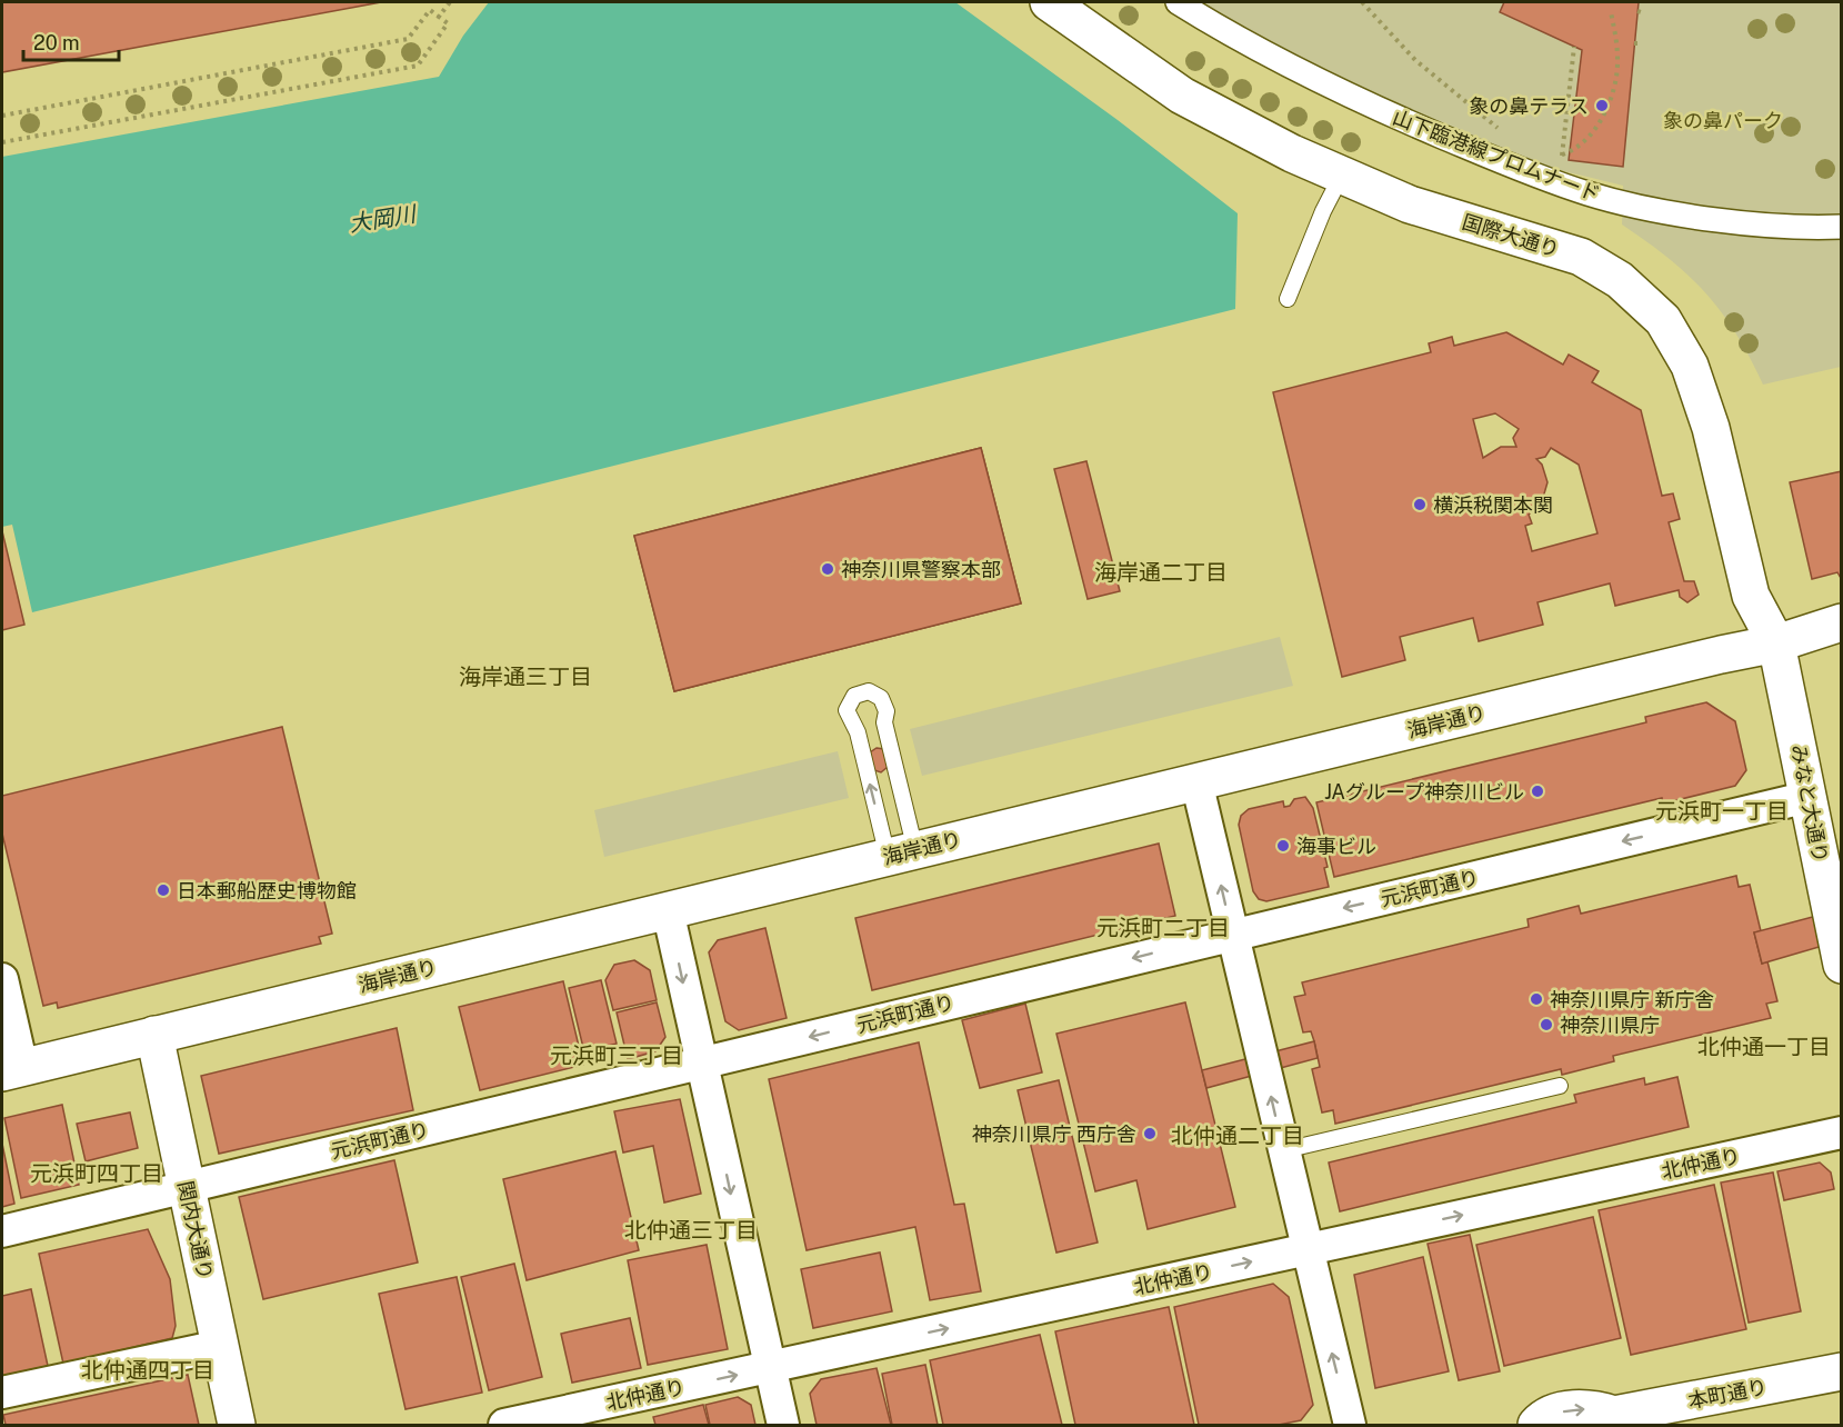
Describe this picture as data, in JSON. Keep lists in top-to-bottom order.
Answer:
{
  "streets": {
    "main road": [
      "国際大通り",
      "海岸通り",
      "みなと大通り",
      "関内大通り",
      "本町通り"
    ],
    "street": ["山下臨港線プロムナード", "元浜町通り", "北仲通り"]
  },
  "crossings": [
    ["国際大通り", "海岸通り"],
    ["国際大通り", "みなと大通り"],
    ["海岸通り", "みなと大通り"],
    ["海岸通り", "関内大通り"],
    ["みなと大通り", "元浜町通り"],
    ["元浜町通り", "関内大通り"]
  ],
  "one_way": ["元浜町通り", "北仲通り"],
  "districts": [
    "海岸通二丁目",
    "海岸通三丁目",
    "元浜町一丁目",
    "元浜町二丁目",
    "北仲通一丁目",
    "元浜町三丁目",
    "北仲通二丁目",
    "元浜町四丁目",
    "北仲通三丁目",
    "北仲通四丁目"
  ],
  "water": ["大岡川"],
  "parks": ["象の鼻パーク"],
  "places": [
    "象の鼻テラス",
    "横浜税関本関",
    "神奈川県警察本部",
    "JAグループ神奈川ビル",
    "海事ビル",
    "日本郵船歴史博物館",
    "神奈川県庁 新庁舎",
    "神奈川県庁",
    "神奈川県庁 西庁舎"
  ],
  "scale_bar": "20 m"
}
